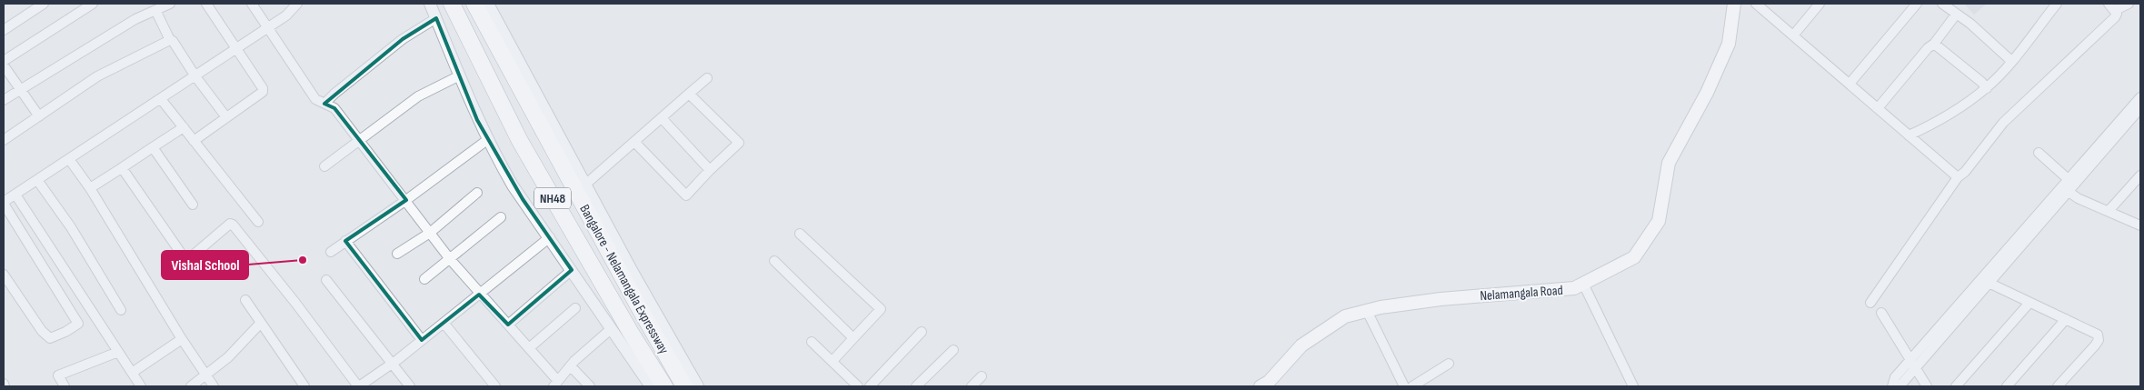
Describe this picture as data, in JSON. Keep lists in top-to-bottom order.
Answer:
{
  "streets": {
    "highway": ["NH48", "Bangalore - Nelamangala Expressway"],
    "main road": ["Nelamangala Road"]
  },
  "places": ["Vishal School"]
}
